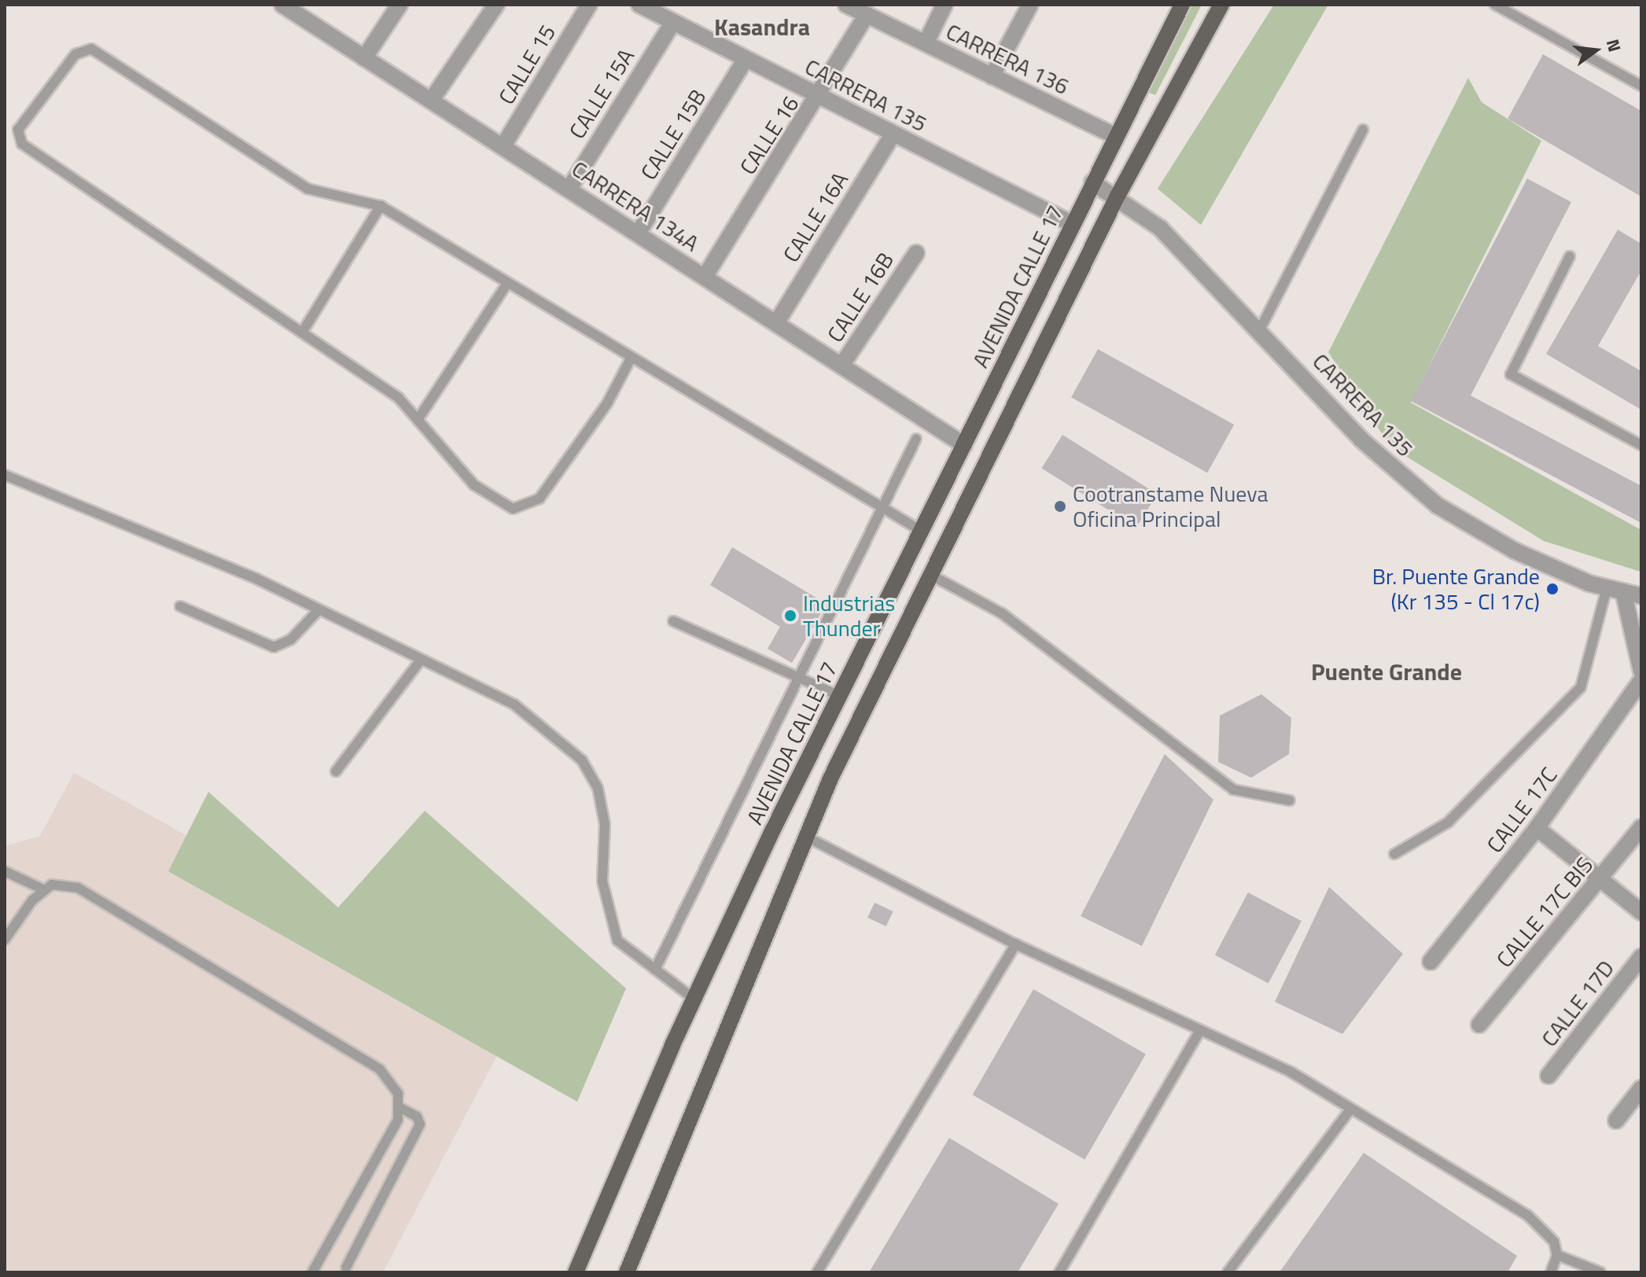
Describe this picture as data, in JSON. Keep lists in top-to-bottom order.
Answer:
{
  "streets": {
    "main road": ["AVENIDA CALLE 17"],
    "street": [
      "CARRERA 136",
      "CALLE 15",
      "CALLE 15A",
      "CARRERA 135",
      "CALLE 15B",
      "CALLE 16",
      "CARRERA 134A",
      "CALLE 16A",
      "CALLE 16B",
      "CALLE 17C",
      "CALLE 17C BIS",
      "CALLE 17D"
    ]
  },
  "crossings": [
    ["CARRERA 136", "CALLE 16"],
    ["CARRERA 136", "AVENIDA CALLE 17"],
    ["CALLE 15", "CARRERA 134A"],
    ["CALLE 15A", "CARRERA 135"],
    ["CALLE 15A", "CARRERA 134A"],
    ["CARRERA 135", "CALLE 15B"],
    ["CARRERA 135", "CALLE 16"],
    ["CARRERA 135", "CALLE 16A"],
    ["CARRERA 135", "AVENIDA CALLE 17"],
    ["CALLE 15B", "CARRERA 134A"],
    ["CALLE 16", "CARRERA 134A"],
    ["CARRERA 134A", "CALLE 16A"],
    ["CARRERA 134A", "AVENIDA CALLE 17"],
    ["CARRERA 134A", "CALLE 16B"]
  ],
  "districts": ["Kasandra", "Puente Grande"],
  "places": ["Cootranstame Nueva Oficina Principal", "Br. Puente Grande (Kr 135 - Cl 17c)", "Industrias Thunder"],
  "north": "right"
}
